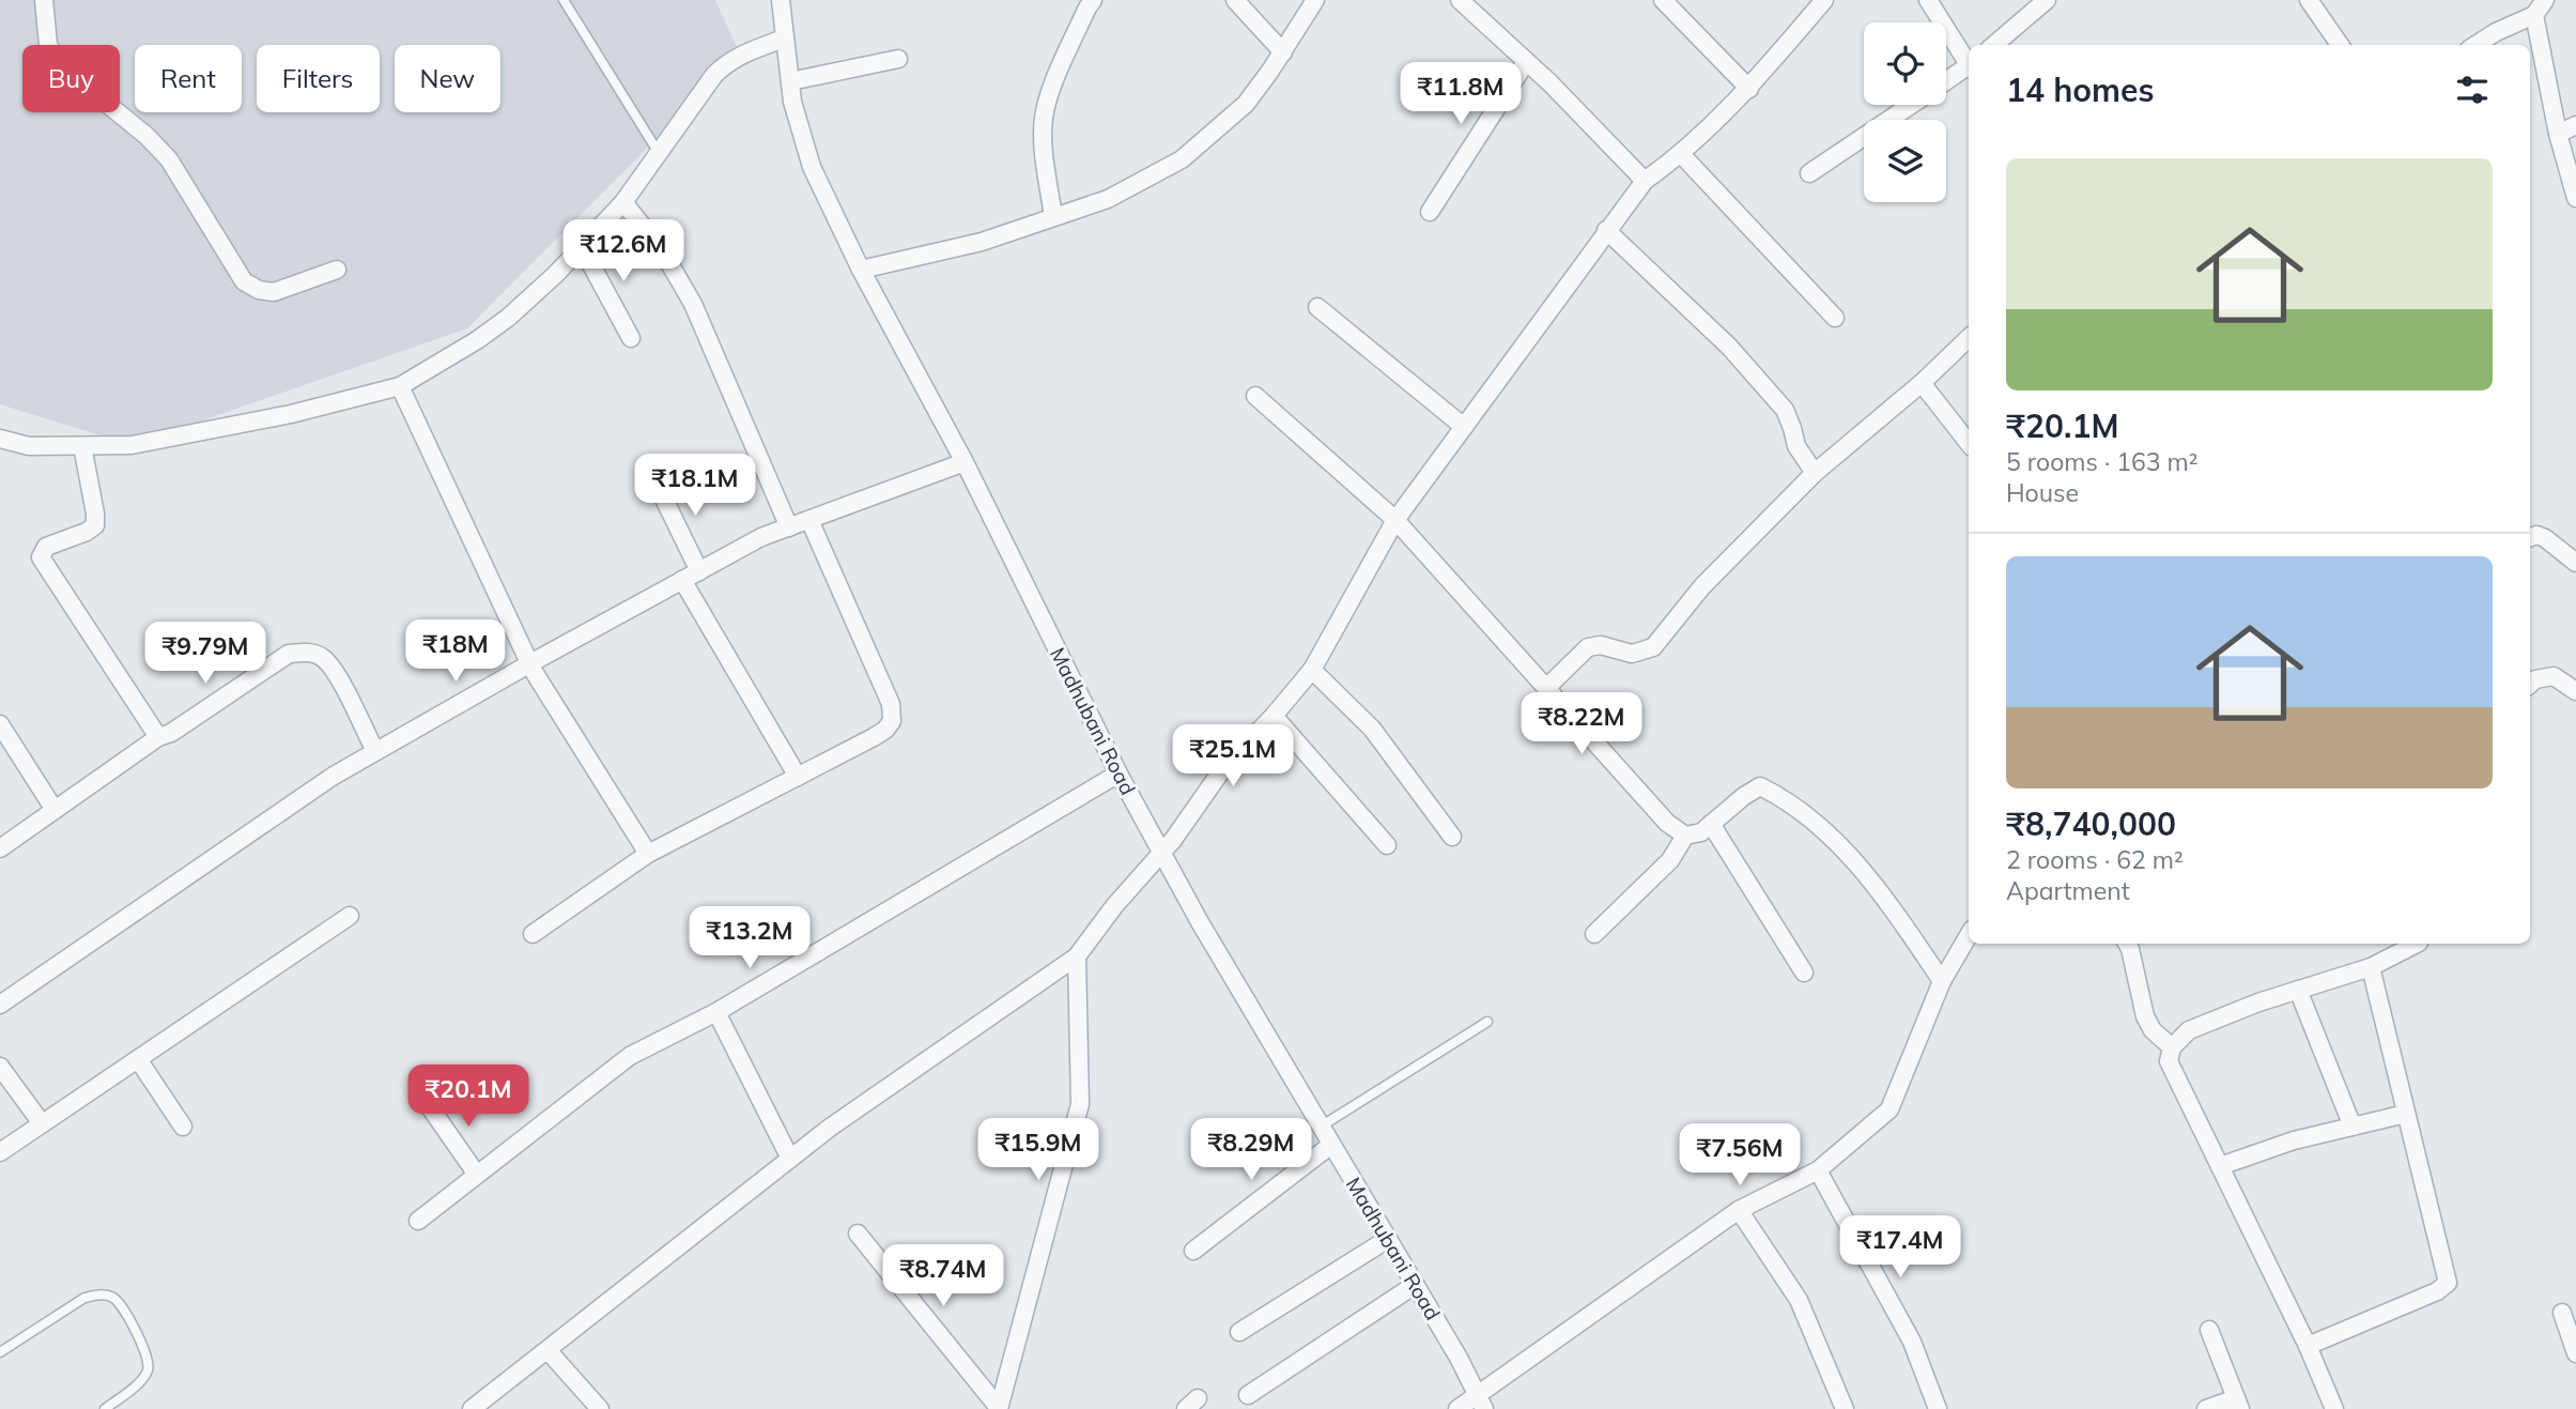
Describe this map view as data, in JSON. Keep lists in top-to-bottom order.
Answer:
{
  "streets": {
    "street": ["Madhubani Road"]
  },
  "page": {
    "chip": [
      "Buy",
      "Rent",
      "Filters",
      "New"
    ],
    "heading": "14 homes",
    "price": [
      "₹11.8M",
      "₹12.6M",
      "₹18.1M",
      "₹18M",
      "₹9.79M",
      "₹8.22M",
      "₹25.1M",
      "₹13.2M",
      "₹20.1M",
      "₹15.9M",
      "₹8.29M",
      "₹7.56M",
      "₹17.4M",
      "₹8.74M"
    ],
    "list": [
      {
        "name": "₹20.1M",
        "note": "5 rooms · 163 m² · House"
      },
      {
        "name": "₹8,740,000",
        "note": "2 rooms · 62 m² · Apartment"
      }
    ]
  }
}
